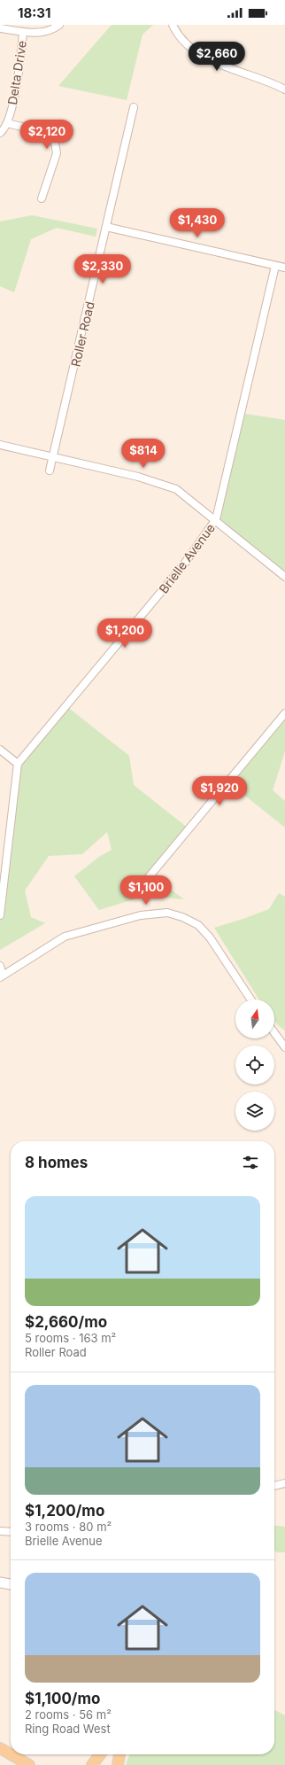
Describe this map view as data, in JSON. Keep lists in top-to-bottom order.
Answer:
{
  "streets": {
    "street": ["Delta Drive", "Roller Road", "Brielle Avenue"]
  },
  "north": "top",
  "page": {
    "status": "18:31",
    "price": [
      "$2,660",
      "$2,120",
      "$1,430",
      "$2,330",
      "$814",
      "$1,200",
      "$1,920",
      "$1,100"
    ],
    "heading": "8 homes",
    "list": [
      {
        "name": "$2,660/mo",
        "note": "5 rooms · 163 m² · Roller Road"
      },
      {
        "name": "$1,200/mo",
        "note": "3 rooms · 80 m² · Brielle Avenue"
      },
      {
        "name": "$1,100/mo",
        "note": "2 rooms · 56 m² · Ring Road West"
      }
    ]
  }
}
